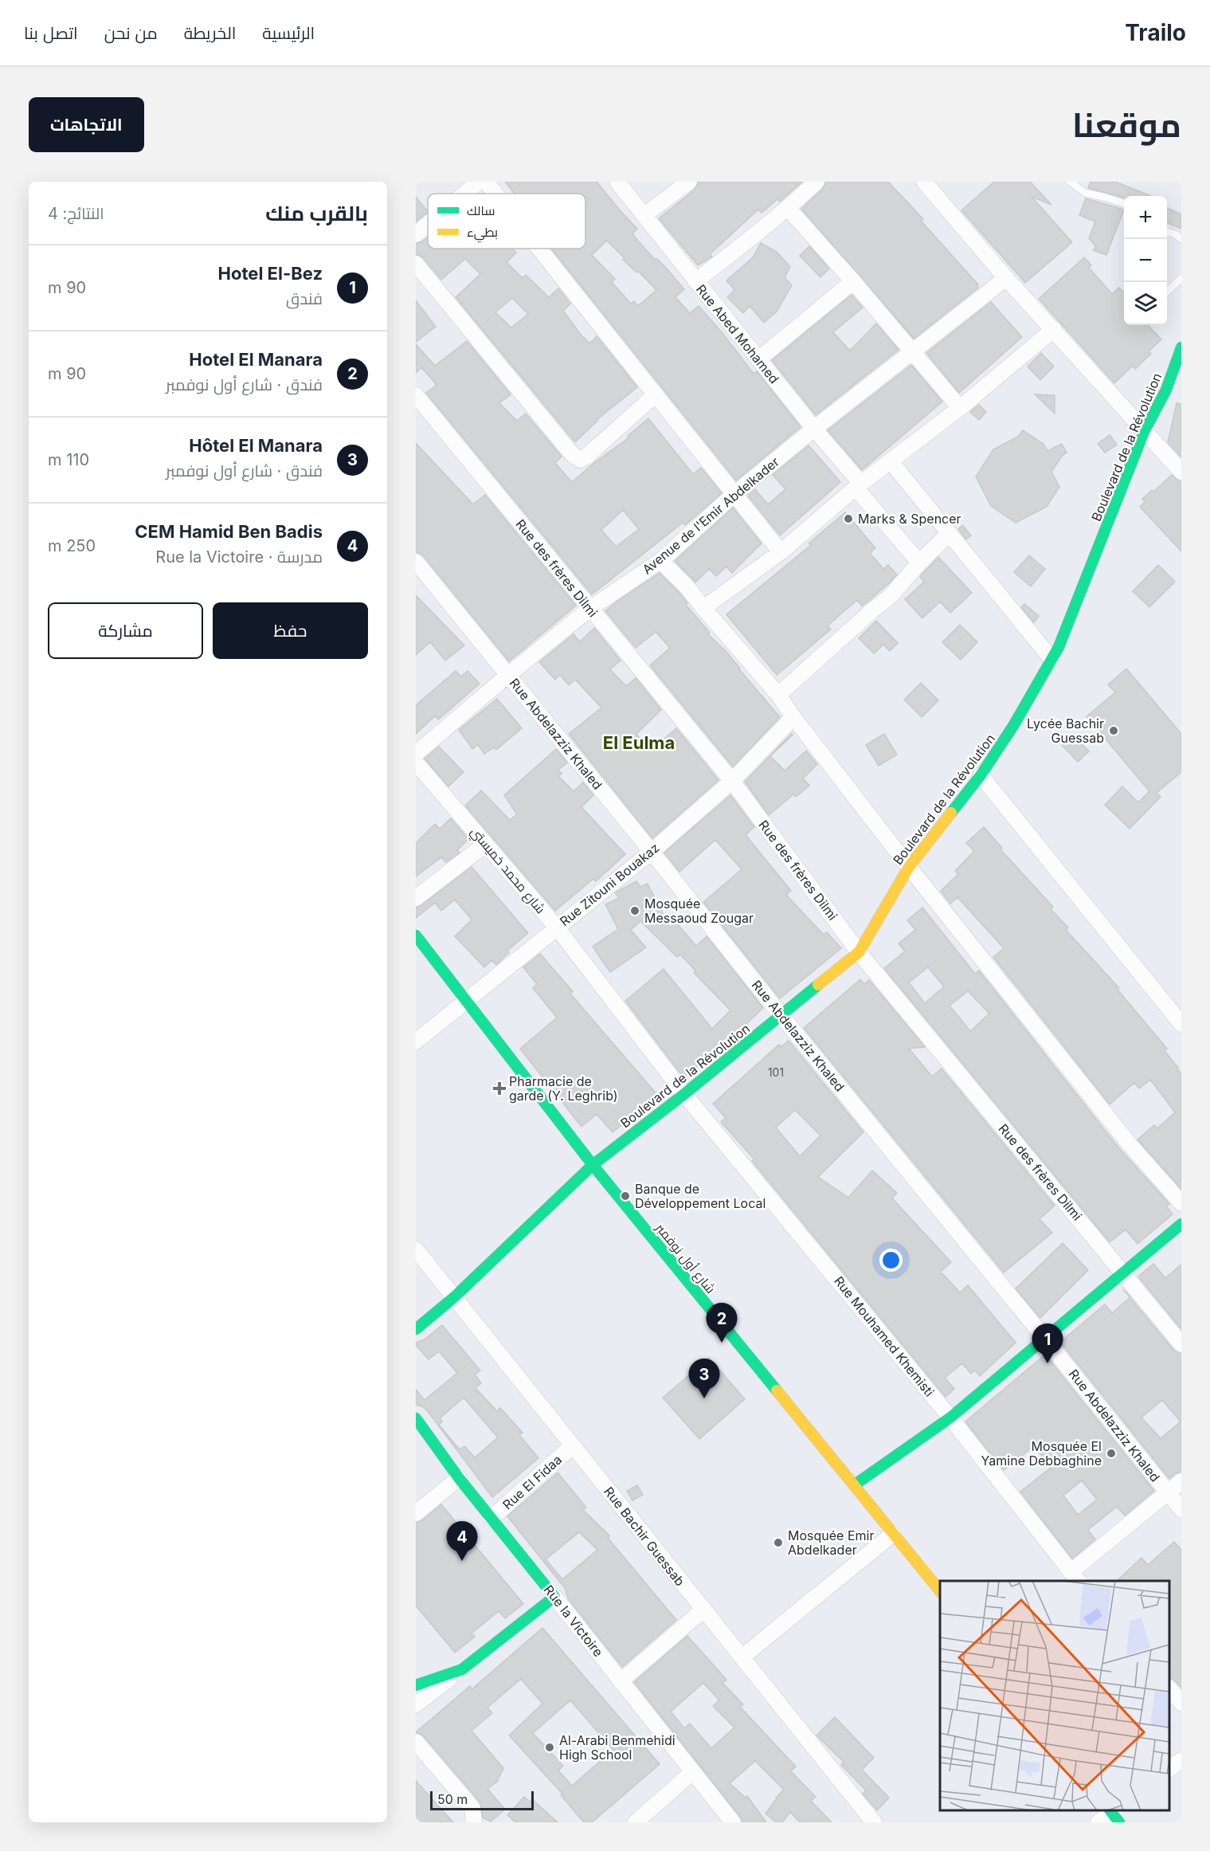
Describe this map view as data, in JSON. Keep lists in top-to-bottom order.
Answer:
{
  "streets": {
    "main road": ["Boulevard de la Révolution", "شارع أول نوفمبر", "Rue la Victoire"],
    "street": [
      "Rue Abed Mohamed",
      "Avenue de l'Emir Abdelkader",
      "Rue des frères Dilmi",
      "Rue Abdelazziz Khaled",
      "شارع محمد خميستي",
      "Rue Zitouni Bouakaz",
      "Rue Mouhamed Khemisti",
      "Rue El Fidaa",
      "Rue Bachir Guessab"
    ]
  },
  "crossings": [
    ["Rue Abed Mohamed", "Avenue de l'Emir Abdelkader"],
    ["Boulevard de la Révolution", "Rue des frères Dilmi"],
    ["Boulevard de la Révolution", "Rue Abdelazziz Khaled"],
    ["Boulevard de la Révolution", "شارع محمد خميستي"],
    ["Boulevard de la Révolution", "شارع أول نوفمبر"],
    ["Boulevard de la Révolution", "Rue Mouhamed Khemisti"],
    ["Boulevard de la Révolution", "Rue Bachir Guessab"],
    ["Avenue de l'Emir Abdelkader", "Rue des frères Dilmi"],
    ["Avenue de l'Emir Abdelkader", "Rue Abdelazziz Khaled"],
    ["Rue des frères Dilmi", "Rue Zitouni Bouakaz"],
    ["Rue Abdelazziz Khaled", "Rue Zitouni Bouakaz"],
    ["شارع محمد خميستي", "Rue Zitouni Bouakaz"],
    ["شارع محمد خميستي", "Rue Mouhamed Khemisti"],
    ["Rue Zitouni Bouakaz", "شارع أول نوفمبر"],
    ["Rue El Fidaa", "Rue Bachir Guessab"],
    ["Rue El Fidaa", "Rue la Victoire"]
  ],
  "districts": ["El Eulma"],
  "places": {
    "other": [
      "Marks & Spencer",
      "Lycée Bachir Guessab",
      "Mosquée Messaoud Zougar",
      "Banque de Développement Local",
      "Mosquée El Yamine Debbaghine",
      "Mosquée Emir Abdelkader",
      "Al-Arabi Benmehidi High School"
    ],
    "health": ["Pharmacie de garde (Y. Leghrib)"]
  },
  "house_numbers": ["101"],
  "legend": ["سالك", "بطيء"],
  "scale_bar": "50 m",
  "page": {
    "header": "Trailo",
    "nav": [
      "الرئيسية",
      "الخريطة",
      "من نحن",
      "اتصل بنا"
    ],
    "title": "موقعنا",
    "buttons": [
      "الاتجاهات",
      ["حفظ", "مشاركة"]
    ],
    "heading": ["بالقرب منك", "النتائج: 4"],
    "map_buttons": ["+", "−"],
    "list": [
      {
        "mark": "1",
        "name": "Hotel El-Bez",
        "note": "فندق",
        "value": "90 m"
      },
      {
        "mark": "2",
        "name": "Hotel El Manara",
        "note": "فندق · شارع أول نوفمبر",
        "value": "90 m"
      },
      {
        "mark": "3",
        "name": "Hôtel El Manara",
        "note": "فندق · شارع أول نوفمبر",
        "value": "110 m"
      },
      {
        "mark": "4",
        "name": "CEM Hamid Ben Badis",
        "note": "مدرسة · Rue la Victoire",
        "value": "250 m"
      }
    ],
    "pins": [
      "2",
      "1",
      "3",
      "4"
    ],
    "scale": "50 m"
  }
}
